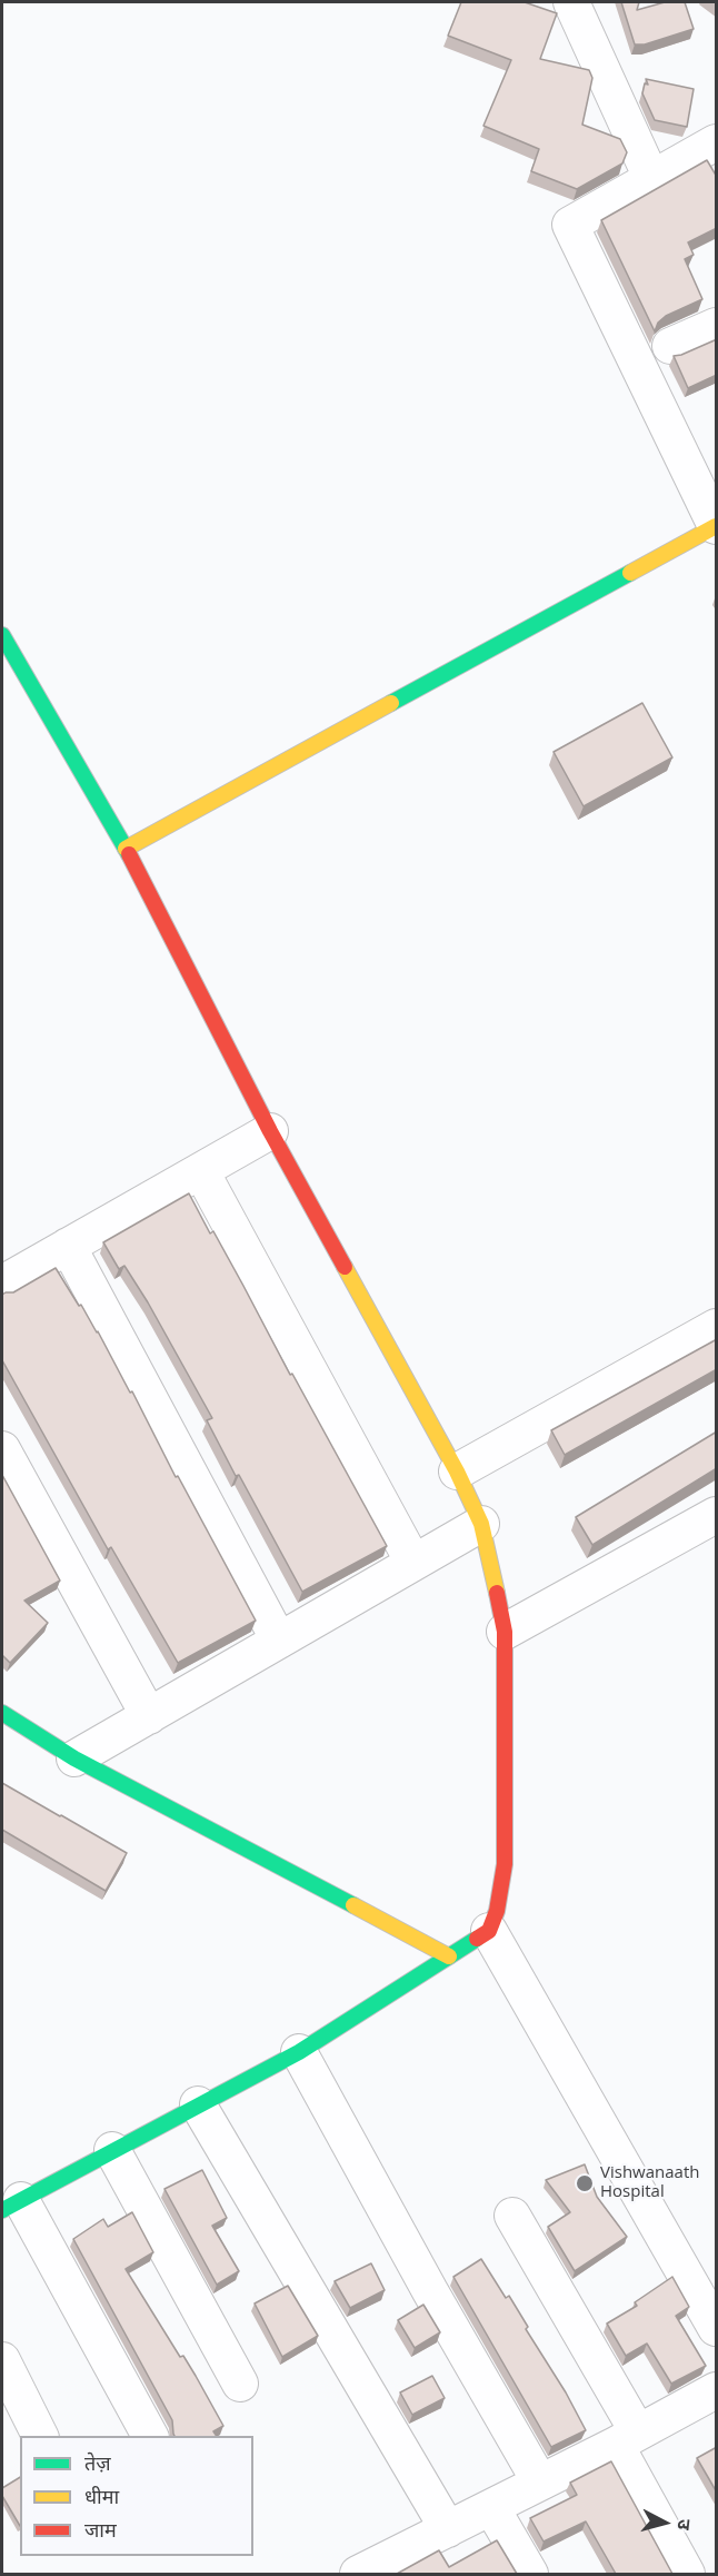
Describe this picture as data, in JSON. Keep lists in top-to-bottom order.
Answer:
{
  "places": ["Vishwanaath Hospital"],
  "legend": ["तेज़", "धीमा", "जाम"],
  "north": "right"
}
